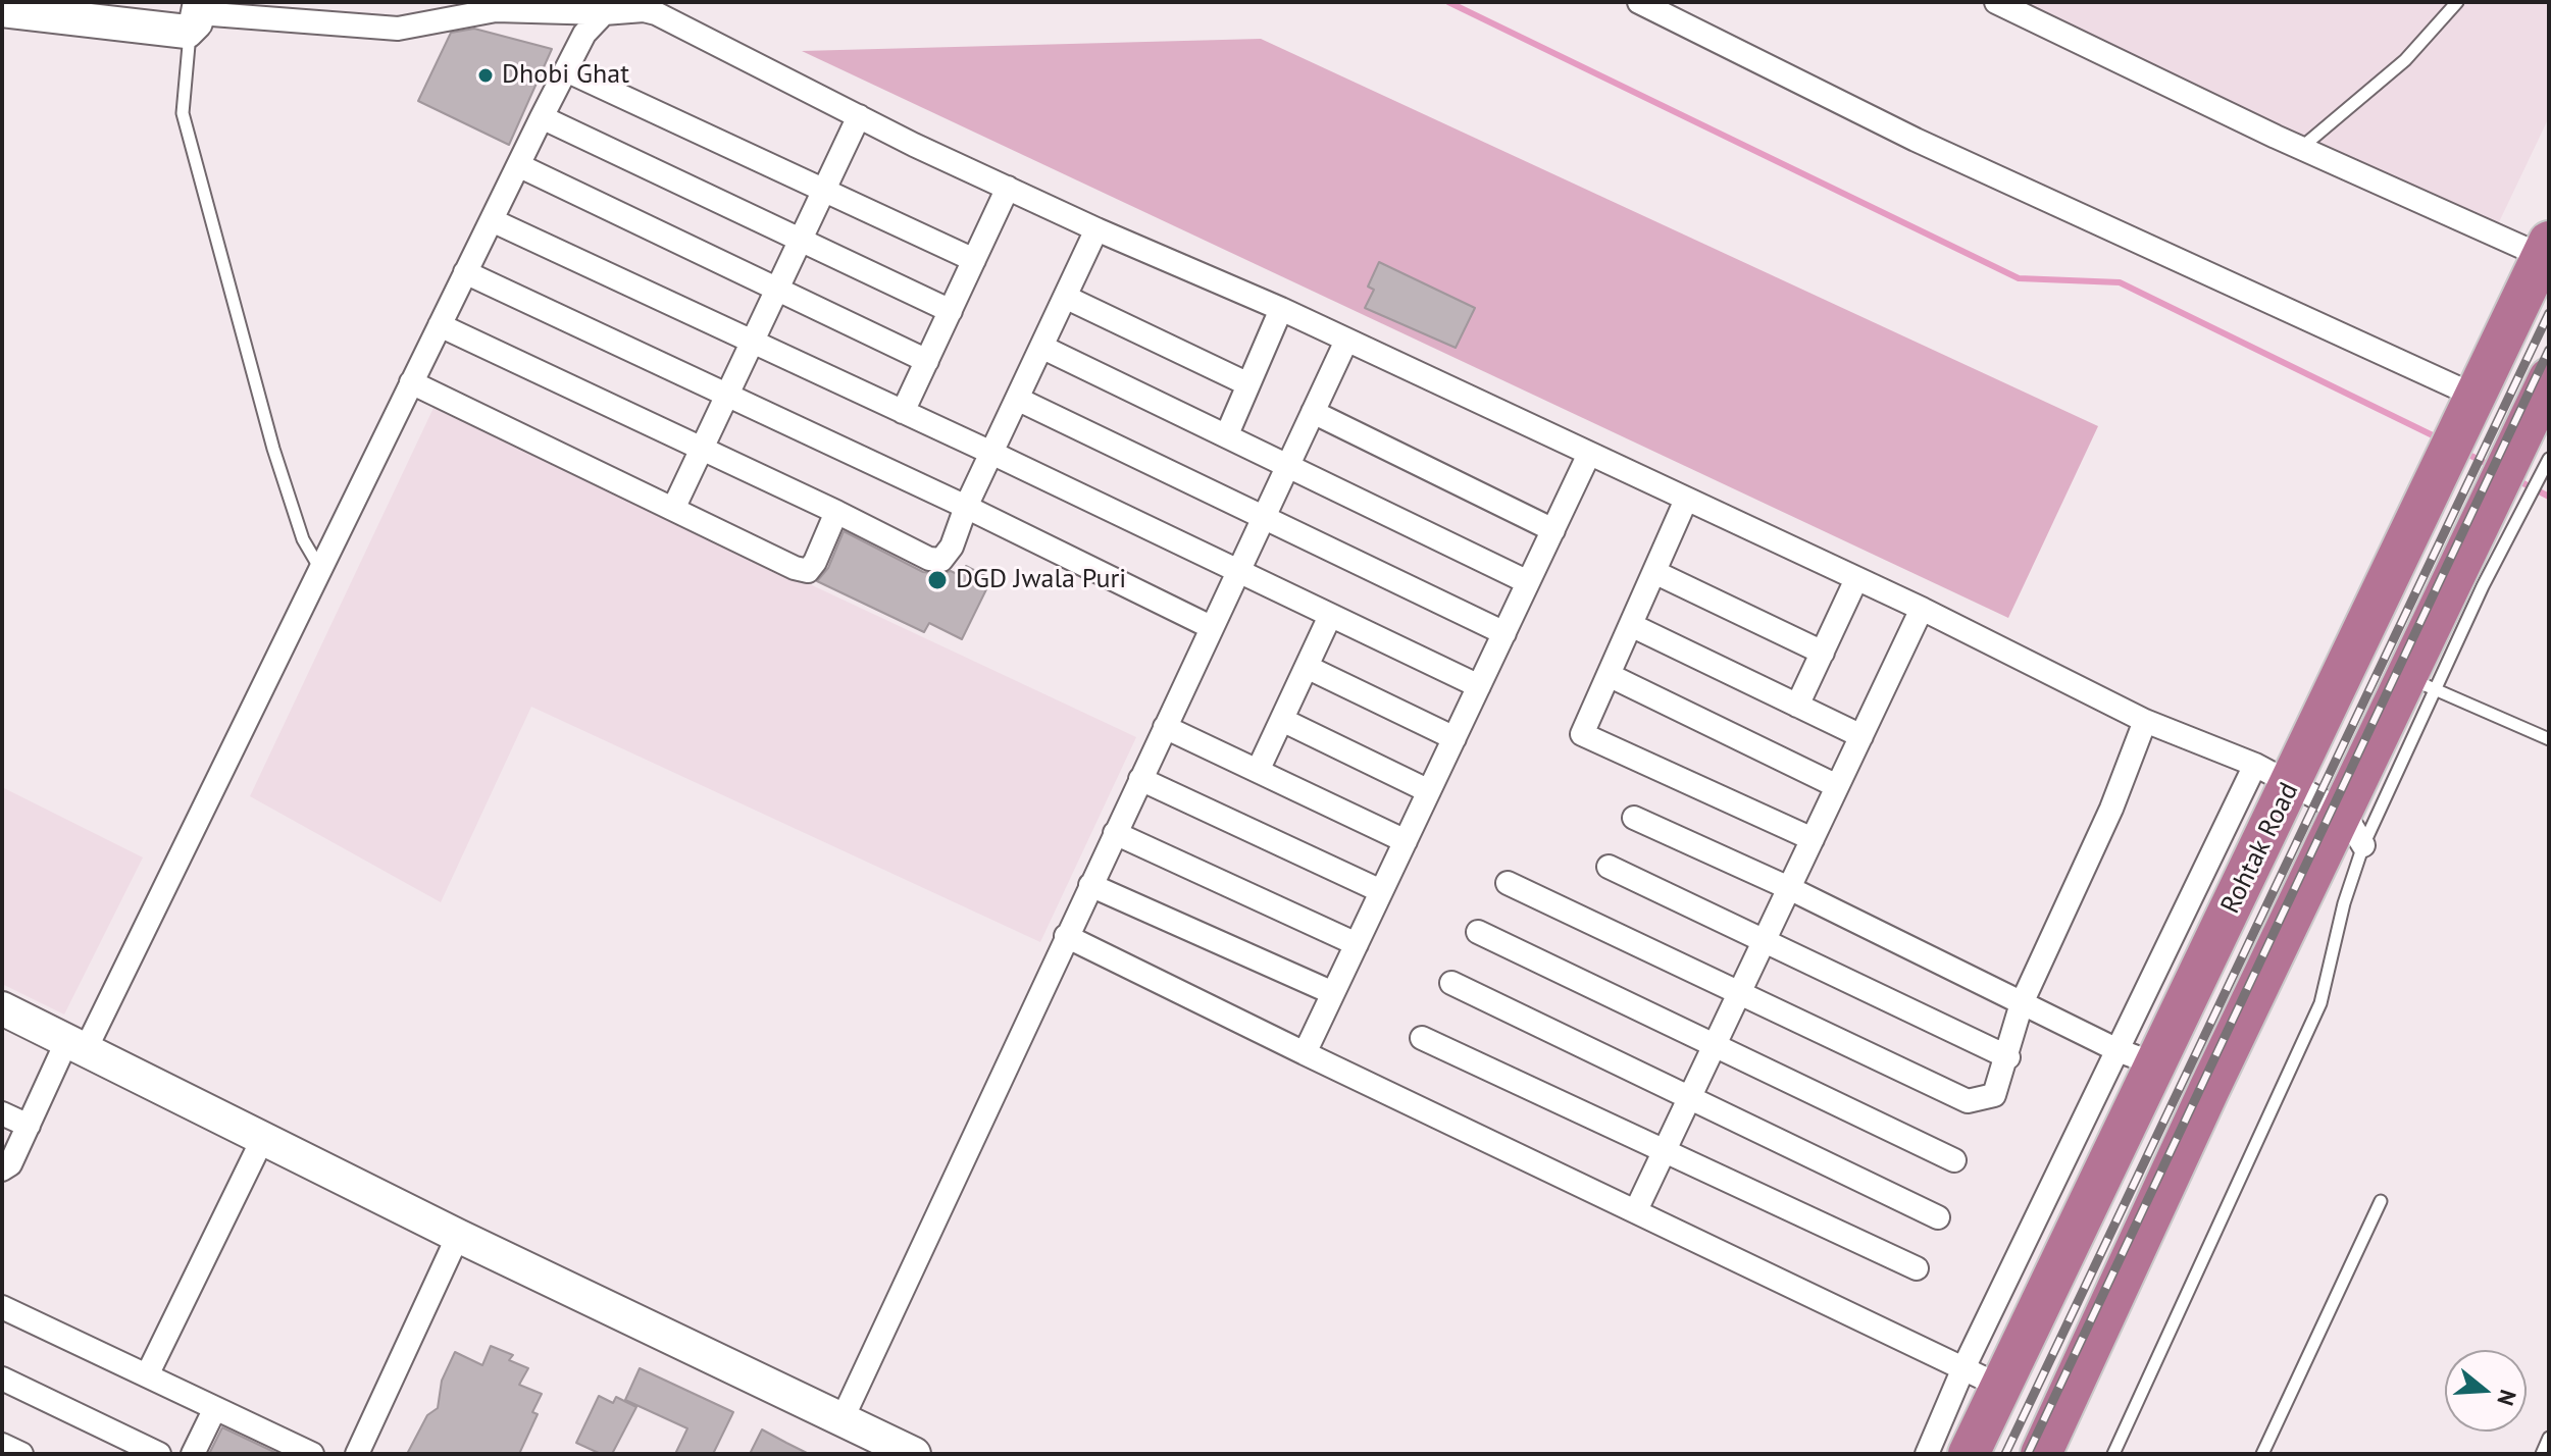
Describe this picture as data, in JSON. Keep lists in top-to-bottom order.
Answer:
{
  "streets": {
    "highway": ["Rohtak Road"]
  },
  "places": ["Dhobi Ghat", "DGD Jwala Puri"],
  "north": "right"
}
